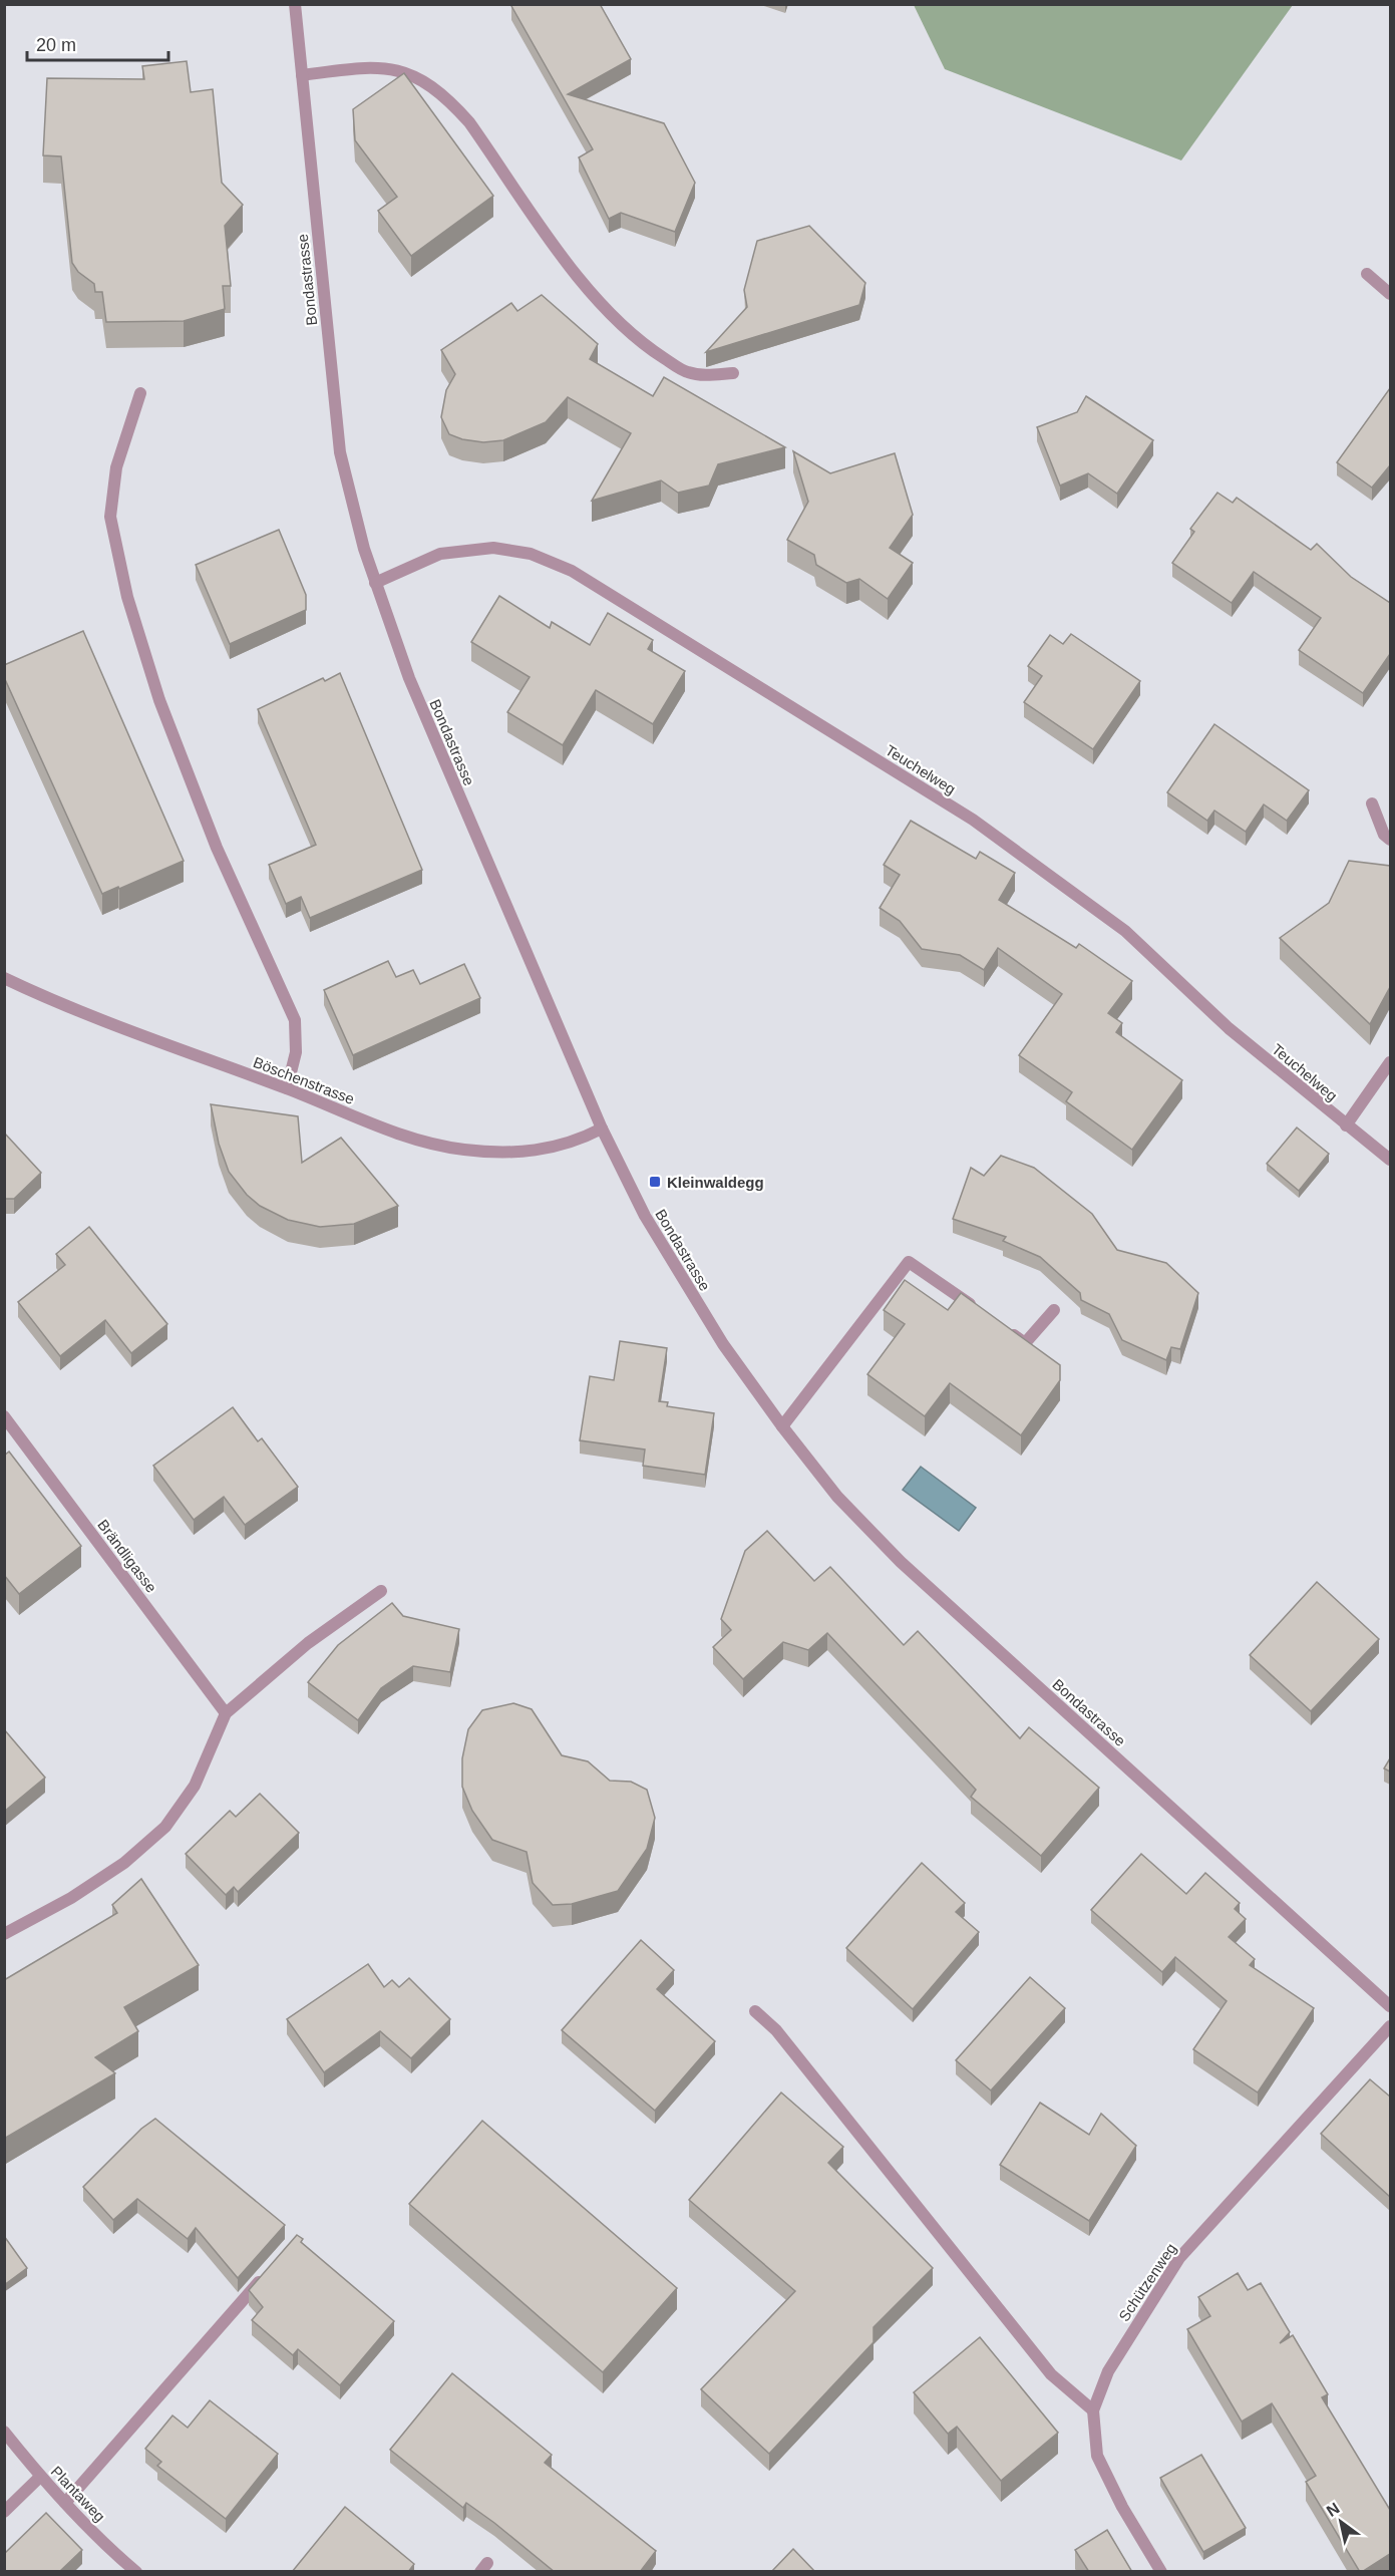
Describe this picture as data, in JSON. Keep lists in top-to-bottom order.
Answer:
{
  "streets": {
    "street": [
      "Bondastrasse",
      "Teuchelweg",
      "Böschenstrasse",
      "Brändligasse",
      "Schützenweg",
      "Plantaweg"
    ]
  },
  "crossings": [
    ["Bondastrasse", "Teuchelweg"],
    ["Bondastrasse", "Böschenstrasse"]
  ],
  "places": {
    "transit": ["Kleinwaldegg"]
  },
  "scale_bar": "20 m",
  "north": "top left"
}
